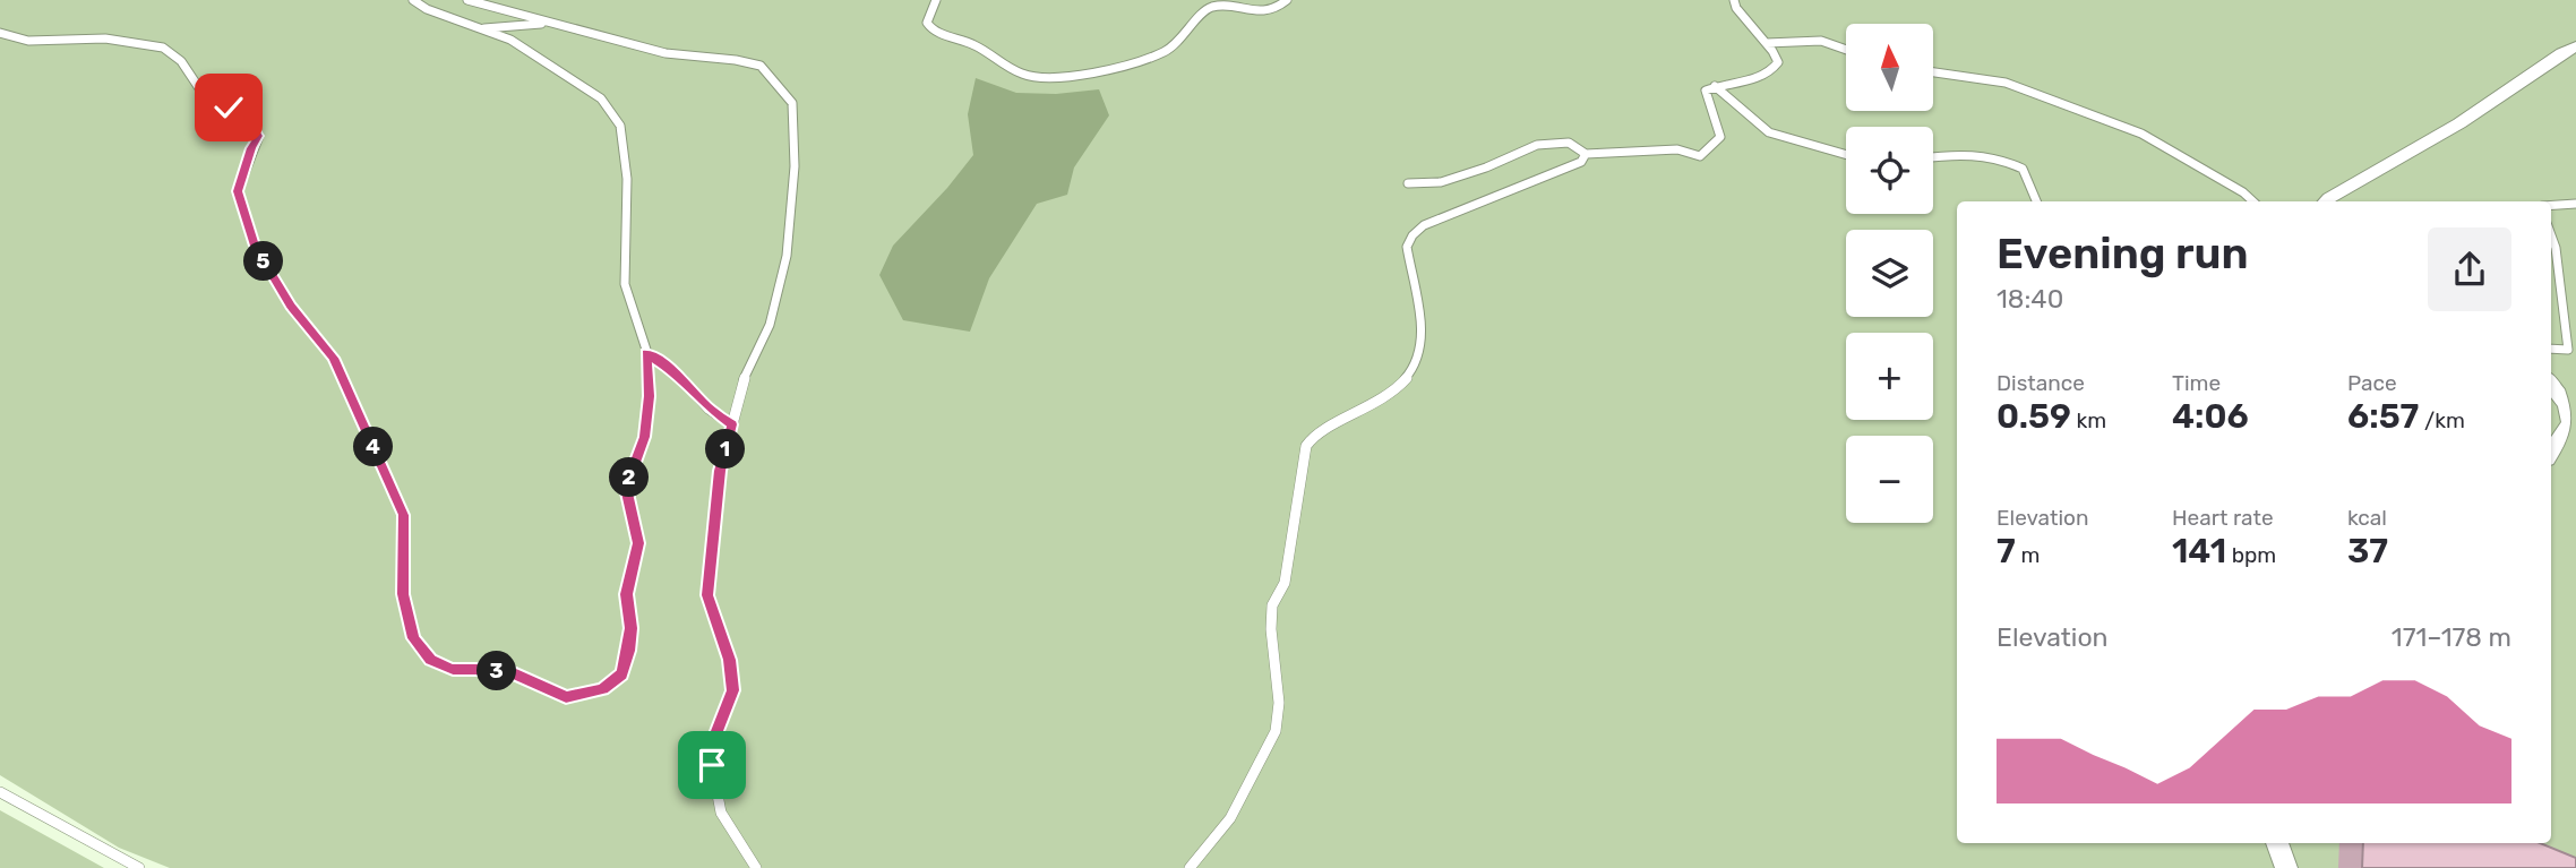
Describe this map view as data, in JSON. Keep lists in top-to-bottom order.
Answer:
{
  "north": "top",
  "page": {
    "map_buttons": ["+", "−"],
    "heading": ["Evening run", "18:40"],
    "pins": [
      "5",
      "4",
      "1",
      "2",
      "3"
    ],
    "stats": [
      ["Distance", "0.59 km"],
      ["Time", "4:06"],
      ["Pace", "6:57 /km"],
      ["Elevation", "7 m"],
      ["Heart rate", "141 bpm"],
      ["kcal", "37"]
    ],
    "chart": ["Elevation", "171–178 m"]
  }
}
